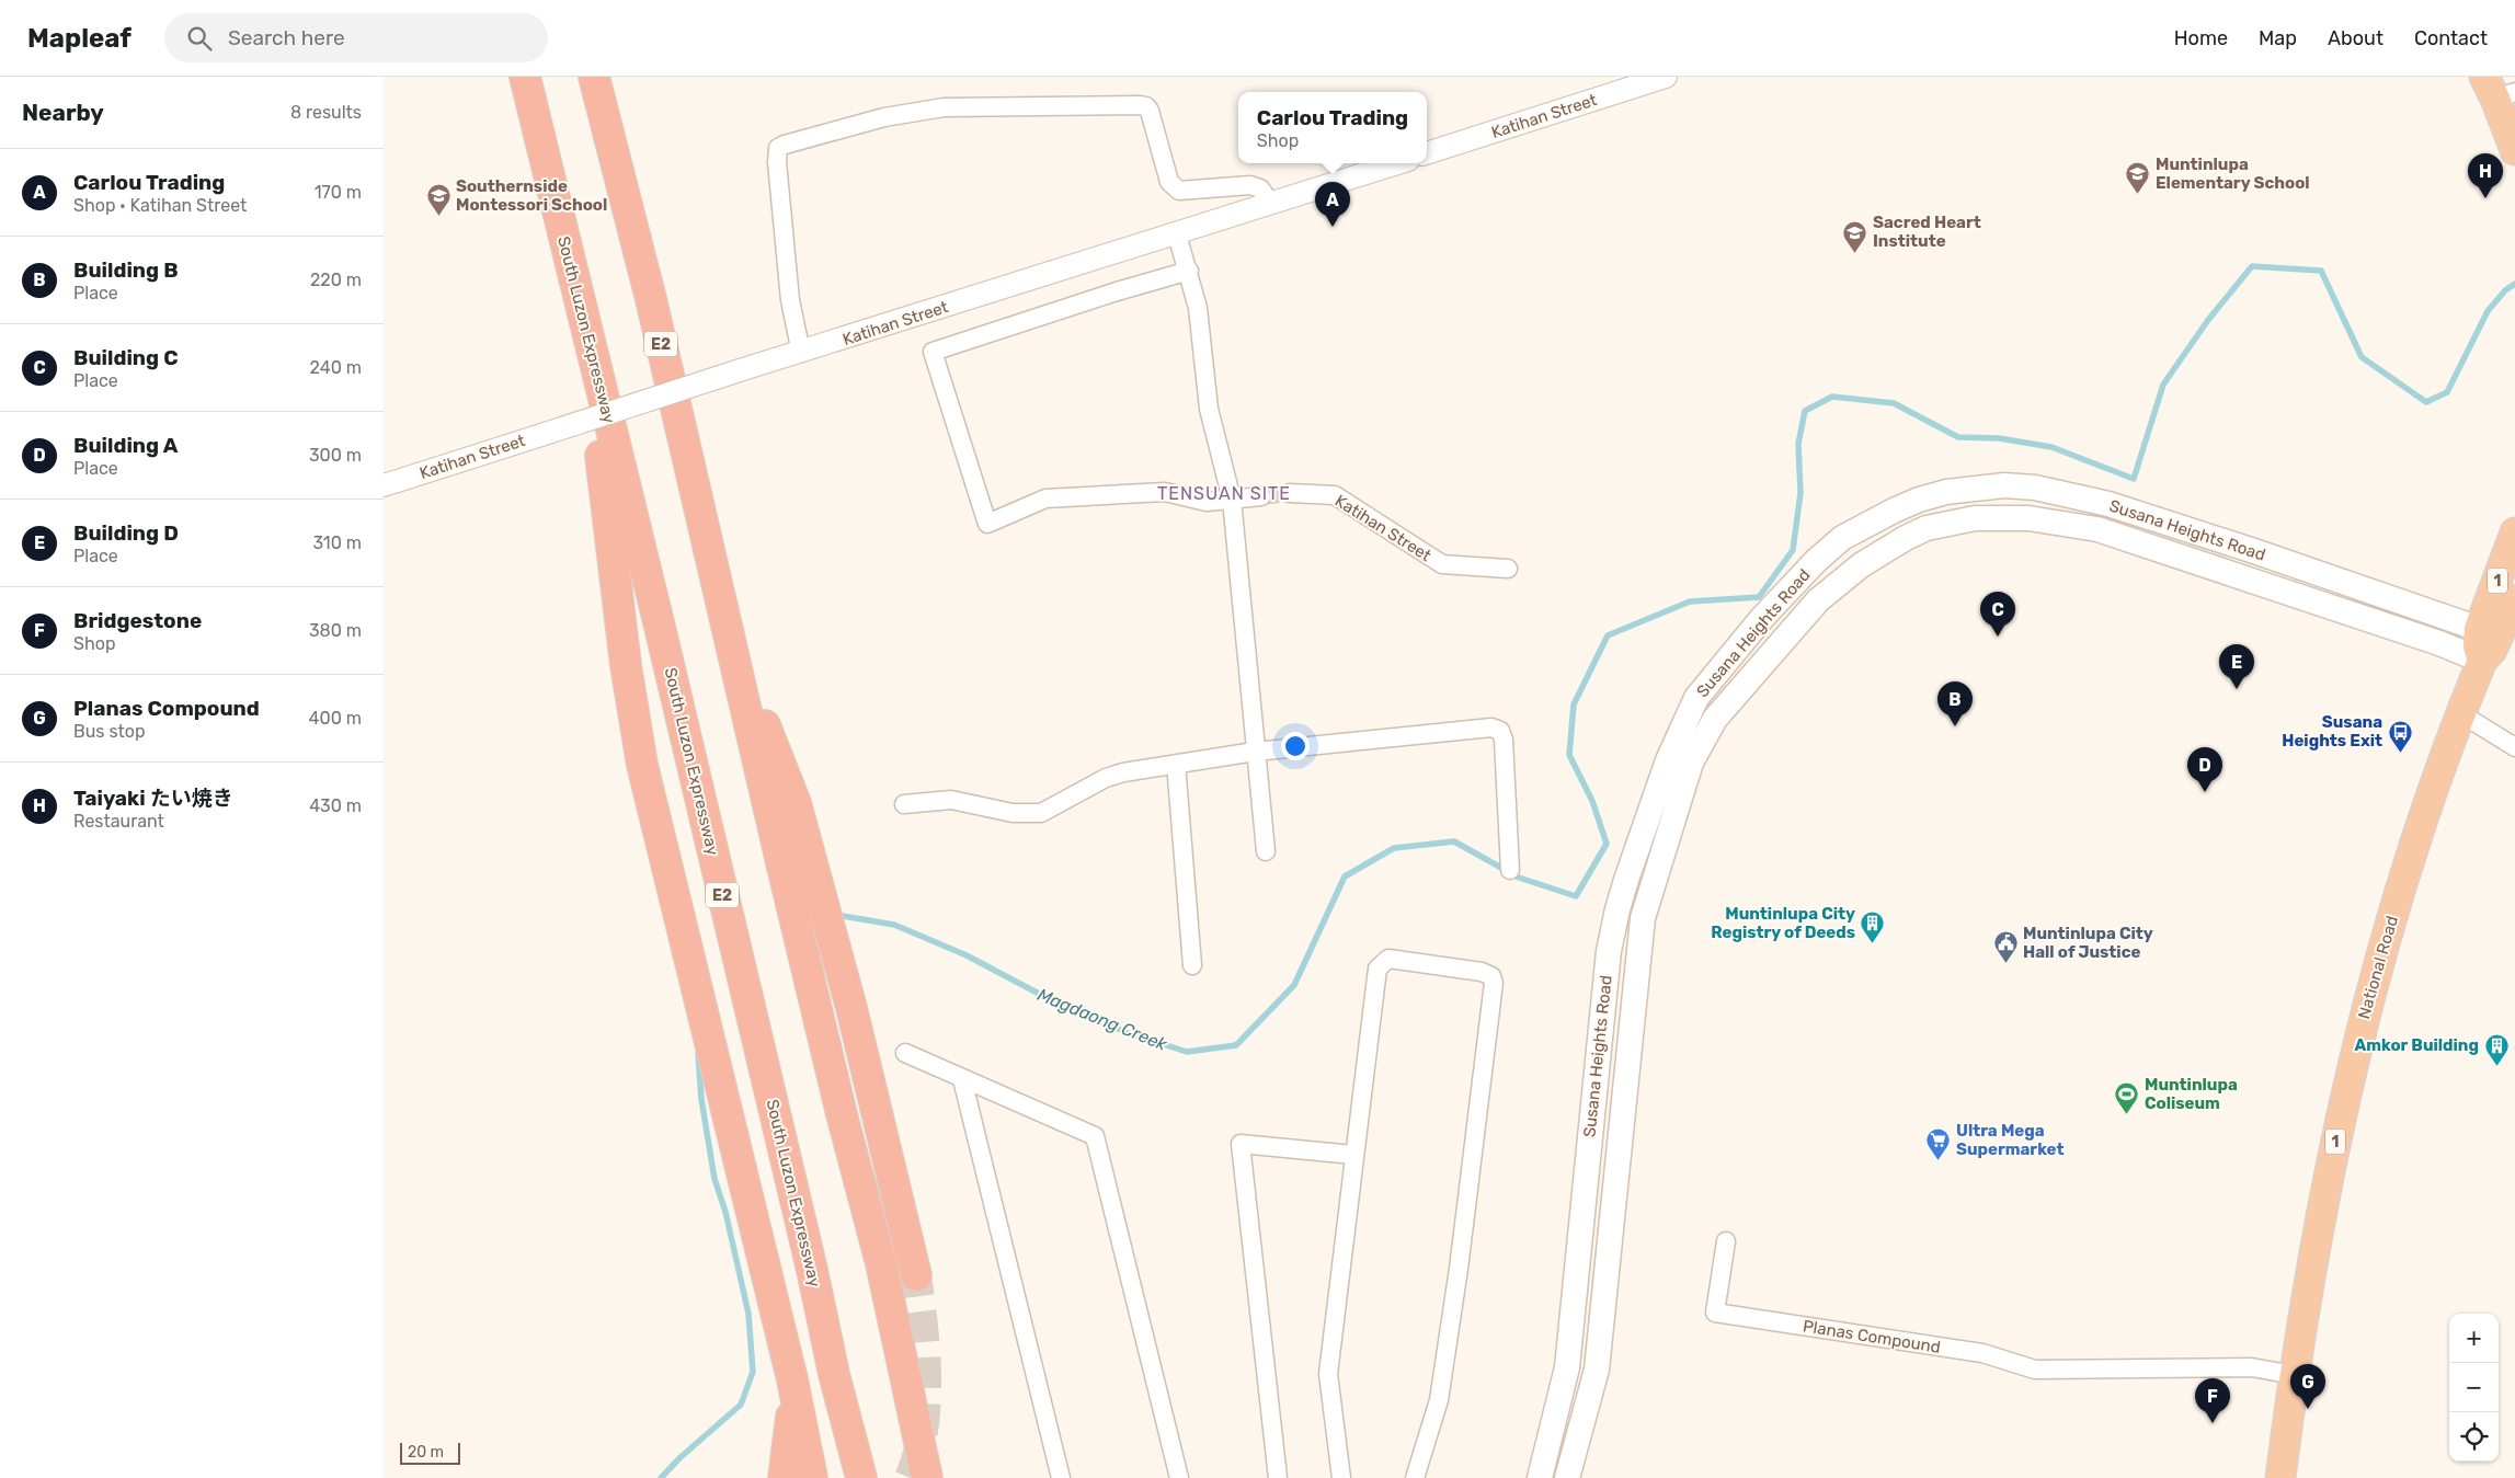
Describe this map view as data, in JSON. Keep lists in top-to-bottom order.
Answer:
{
  "streets": {
    "highway": [
      "South Luzon Expressway",
      "E2",
      "1",
      "National Road"
    ],
    "main road": ["Susana Heights Road"],
    "street": ["Katihan Street", "Planas Compound"]
  },
  "crossings": [
    ["Susana Heights Road", "1"],
    ["Susana Heights Road", "National Road"],
    ["1", "National Road"],
    ["National Road", "Planas Compound"]
  ],
  "districts": ["TENSUAN SITE"],
  "water": ["Magdaong Creek"],
  "places": {
    "school or university": ["Muntinlupa Elementary School", "Southernside Montessori School", "Sacred Heart Institute"],
    "bus stop": ["Susana Heights Exit"],
    "building": ["Muntinlupa City Registry of Deeds", "Amkor Building"],
    "public building": ["Muntinlupa City Hall of Justice"],
    "sports": ["Muntinlupa Coliseum"],
    "supermarket": ["Ultra Mega Supermarket"]
  },
  "scale_bar": "20 m",
  "page": {
    "header": "Mapleaf",
    "search": "Search here",
    "nav": [
      "Home",
      "Map",
      "About",
      "Contact"
    ],
    "heading": ["Nearby", "8 results"],
    "popup": ["Carlou Trading", "Shop"],
    "list": [
      {
        "mark": "A",
        "name": "Carlou Trading",
        "note": "Shop · Katihan Street",
        "value": "170 m"
      },
      {
        "mark": "B",
        "name": "Building B",
        "note": "Place",
        "value": "220 m"
      },
      {
        "mark": "C",
        "name": "Building C",
        "note": "Place",
        "value": "240 m"
      },
      {
        "mark": "D",
        "name": "Building A",
        "note": "Place",
        "value": "300 m"
      },
      {
        "mark": "E",
        "name": "Building D",
        "note": "Place",
        "value": "310 m"
      },
      {
        "mark": "F",
        "name": "Bridgestone",
        "note": "Shop",
        "value": "380 m"
      },
      {
        "mark": "G",
        "name": "Planas Compound",
        "note": "Bus stop",
        "value": "400 m"
      },
      {
        "mark": "H",
        "name": "Taiyaki たい焼き",
        "note": "Restaurant",
        "value": "430 m"
      }
    ],
    "pins": [
      "H",
      "A",
      "C",
      "E",
      "B",
      "D",
      "G",
      "F"
    ],
    "map_buttons": ["+", "−"],
    "scale": "20 m"
  }
}
